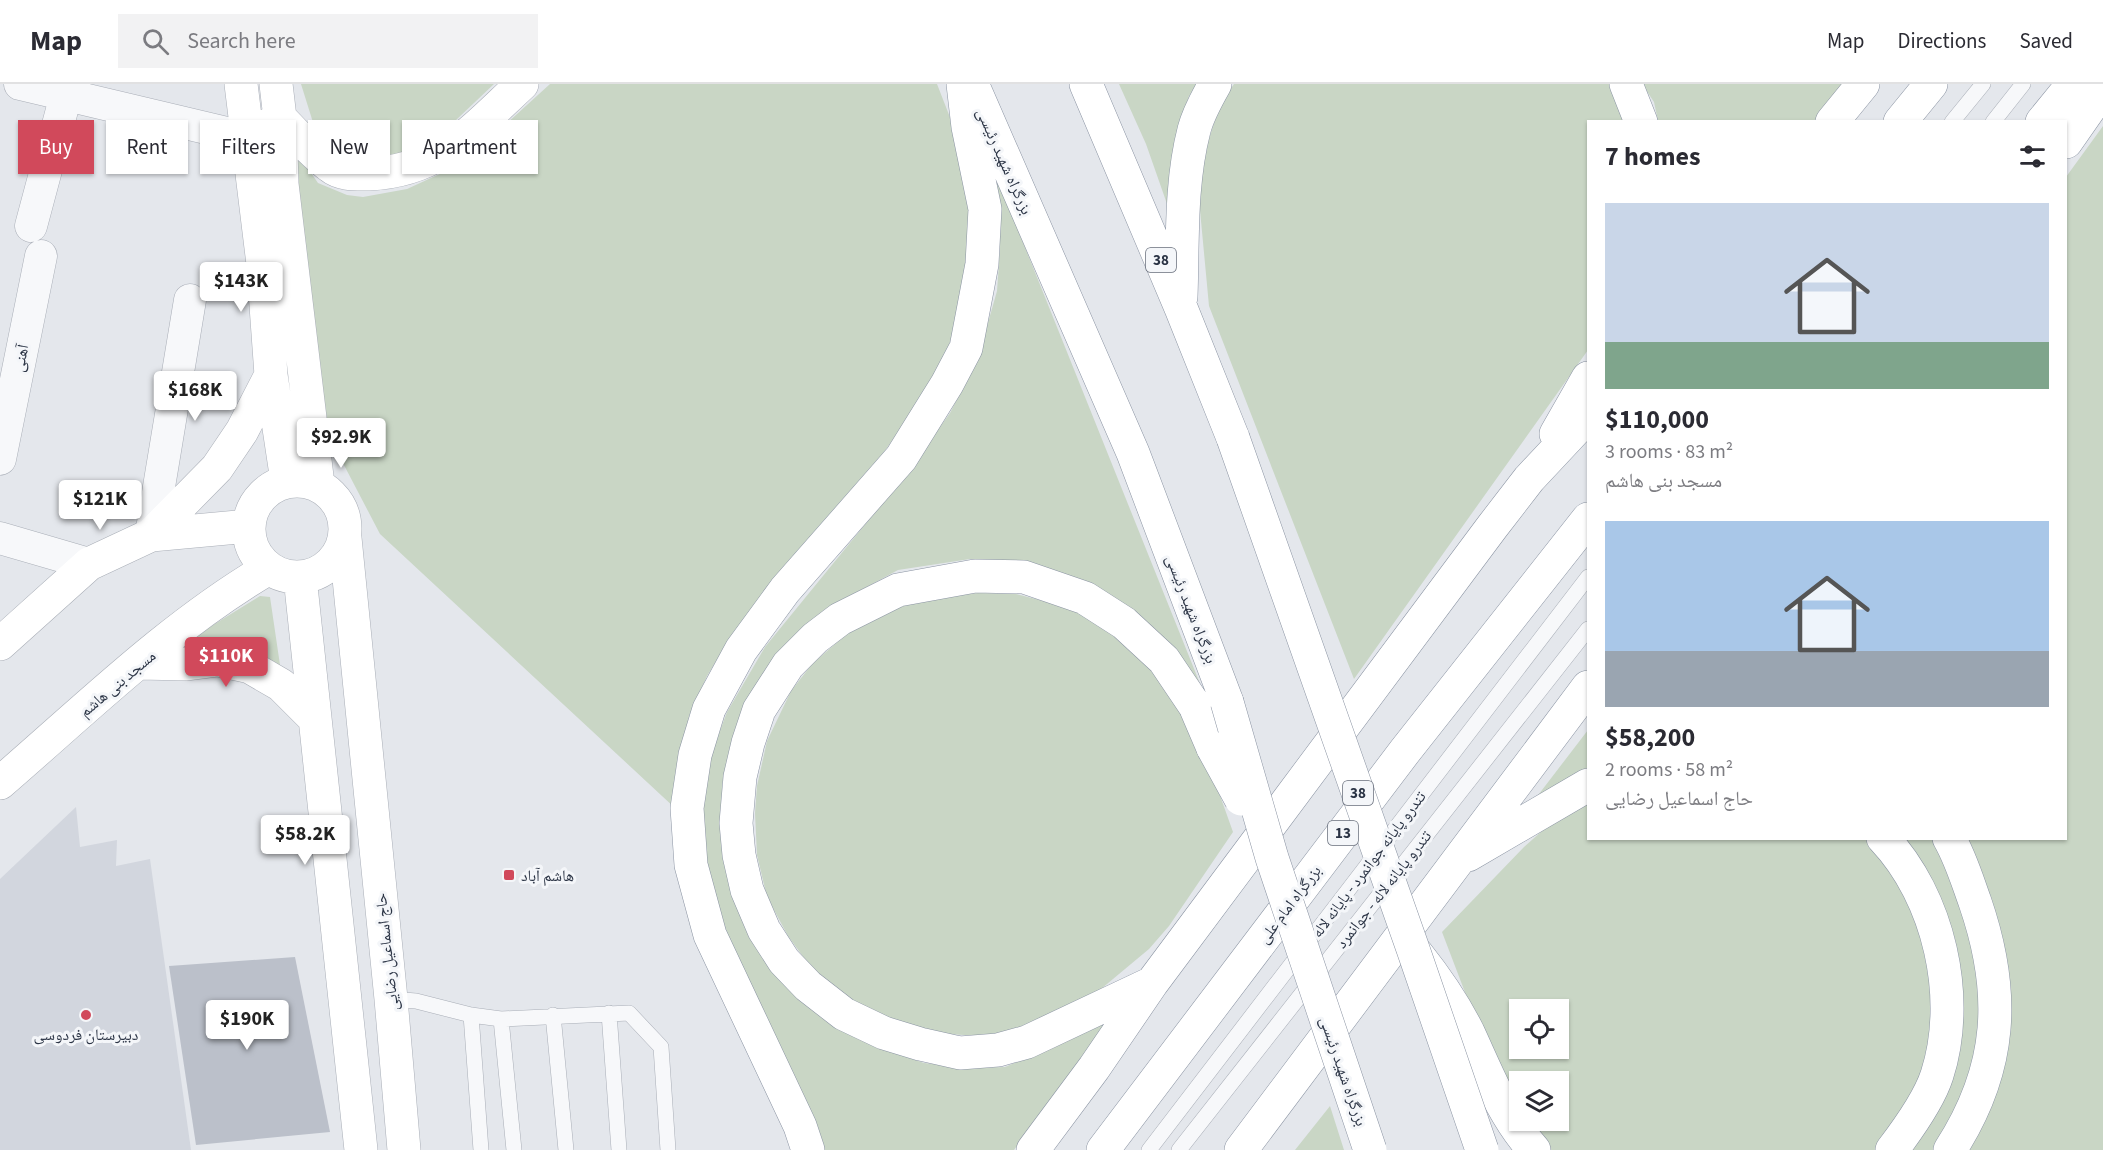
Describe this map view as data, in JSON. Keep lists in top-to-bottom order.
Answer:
{
  "streets": {
    "main road": [
      "بزرگراه شهید رئیسی",
      "38",
      "مسجد بنی هاشم",
      "13",
      "بزرگراه امام علی",
      "حاج اسماعیل رضایی"
    ],
    "street": ["آهنی"],
    "lane": ["تندرو پایانه جوانمرد - پایانه لاله", "تندرو پایانه لاله - جوانمرد"]
  },
  "crossings": [
    ["مسجد بنی هاشم", "حاج اسماعیل رضایی"]
  ],
  "places": {
    "transit": ["هاشم آباد"],
    "other": ["دبیرستان فردوسی"]
  },
  "page": {
    "header": "Map",
    "search": "Search here",
    "nav": ["Map", "Directions", "Saved"],
    "chip": [
      "Buy",
      "Rent",
      "Filters",
      "New",
      "Apartment"
    ],
    "heading": "7 homes",
    "list": [
      {
        "name": "$110,000",
        "note": "3 rooms · 83 m² · مسجد بنی هاشم"
      },
      {
        "name": "$58,200",
        "note": "2 rooms · 58 m² · حاج اسماعیل رضایی"
      }
    ],
    "price": [
      "$143K",
      "$168K",
      "$92.9K",
      "$121K",
      "$110K",
      "$58.2K",
      "$190K"
    ]
  }
}
